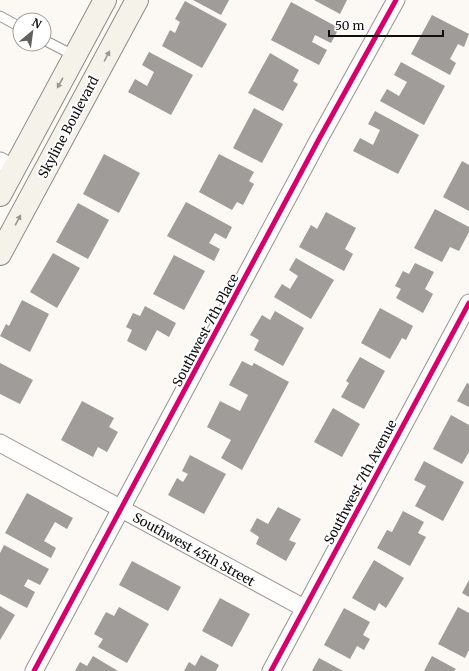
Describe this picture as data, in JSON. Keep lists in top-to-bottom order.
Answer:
{
  "streets": {
    "street": [
      "Skyline Boulevard",
      "Southwest 7th Place",
      "Southwest 7th Avenue",
      "Southwest 45th Street"
    ]
  },
  "crossings": [
    ["Southwest 7th Place", "Southwest 45th Street"],
    ["Southwest 7th Avenue", "Southwest 45th Street"]
  ],
  "scale_bar": "50 m",
  "north": "top right"
}
